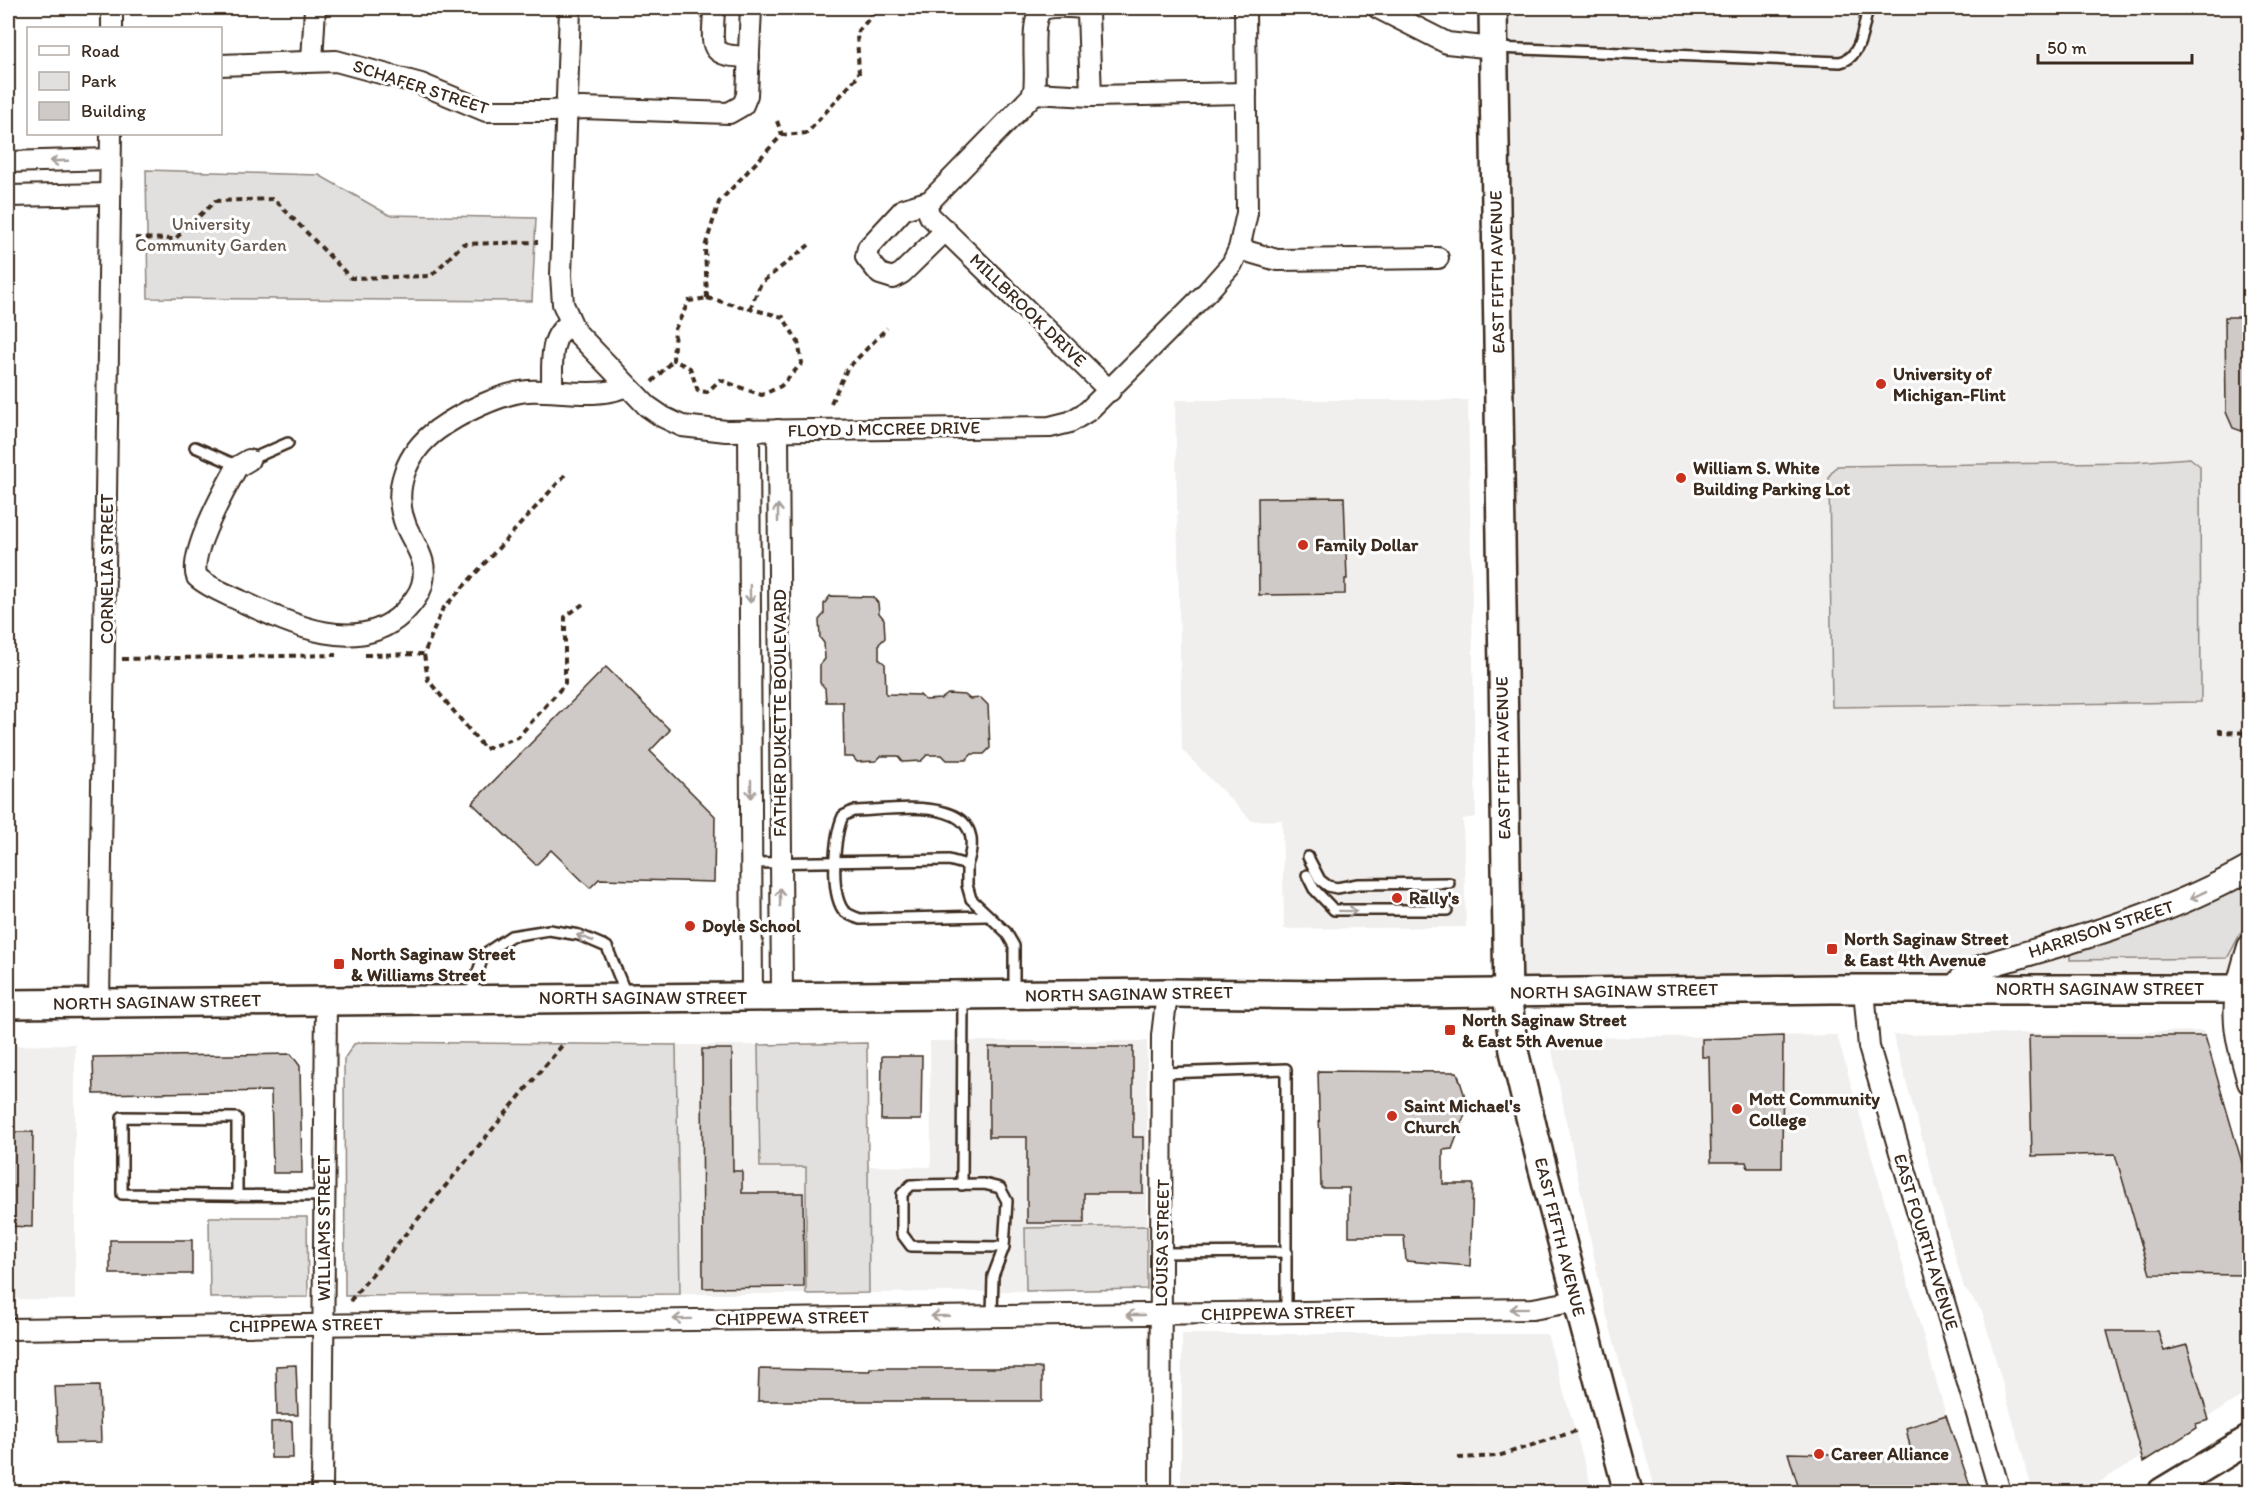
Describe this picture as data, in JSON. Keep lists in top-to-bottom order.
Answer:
{
  "streets": {
    "main road": ["EAST FIFTH AVENUE", "NORTH SAGINAW STREET"],
    "street": [
      "SCHAFER STREET",
      "MILLBROOK DRIVE",
      "FLOYD J MCCREE DRIVE",
      "CORNELIA STREET",
      "FATHER DUKETTE BOULEVARD",
      "HARRISON STREET",
      "WILLIAMS STREET",
      "EAST FOURTH AVENUE",
      "LOUISA STREET",
      "CHIPPEWA STREET"
    ]
  },
  "crossings": [
    ["SCHAFER STREET", "FLOYD J MCCREE DRIVE"],
    ["EAST FIFTH AVENUE", "NORTH SAGINAW STREET"],
    ["EAST FIFTH AVENUE", "CHIPPEWA STREET"],
    ["MILLBROOK DRIVE", "FLOYD J MCCREE DRIVE"],
    ["FLOYD J MCCREE DRIVE", "FATHER DUKETTE BOULEVARD"],
    ["CORNELIA STREET", "NORTH SAGINAW STREET"],
    ["FATHER DUKETTE BOULEVARD", "NORTH SAGINAW STREET"],
    ["HARRISON STREET", "NORTH SAGINAW STREET"],
    ["NORTH SAGINAW STREET", "WILLIAMS STREET"],
    ["NORTH SAGINAW STREET", "EAST FOURTH AVENUE"],
    ["NORTH SAGINAW STREET", "LOUISA STREET"],
    ["WILLIAMS STREET", "CHIPPEWA STREET"],
    ["LOUISA STREET", "CHIPPEWA STREET"]
  ],
  "one_way": ["HARRISON STREET", "CHIPPEWA STREET"],
  "parks": ["University Community Garden"],
  "places": {
    "other": [
      "University of Michigan-Flint",
      "William S. White Building Parking Lot",
      "Family Dollar",
      "Rally's",
      "Doyle School",
      "Mott Community College",
      "Saint Michael's Church",
      "Career Alliance"
    ],
    "transit": ["North Saginaw Street & East 4th Avenue", "North Saginaw Street & Williams Street", "North Saginaw Street & East 5th Avenue"]
  },
  "legend": ["Road", "Park", "Building"],
  "scale_bar": "50 m"
}
